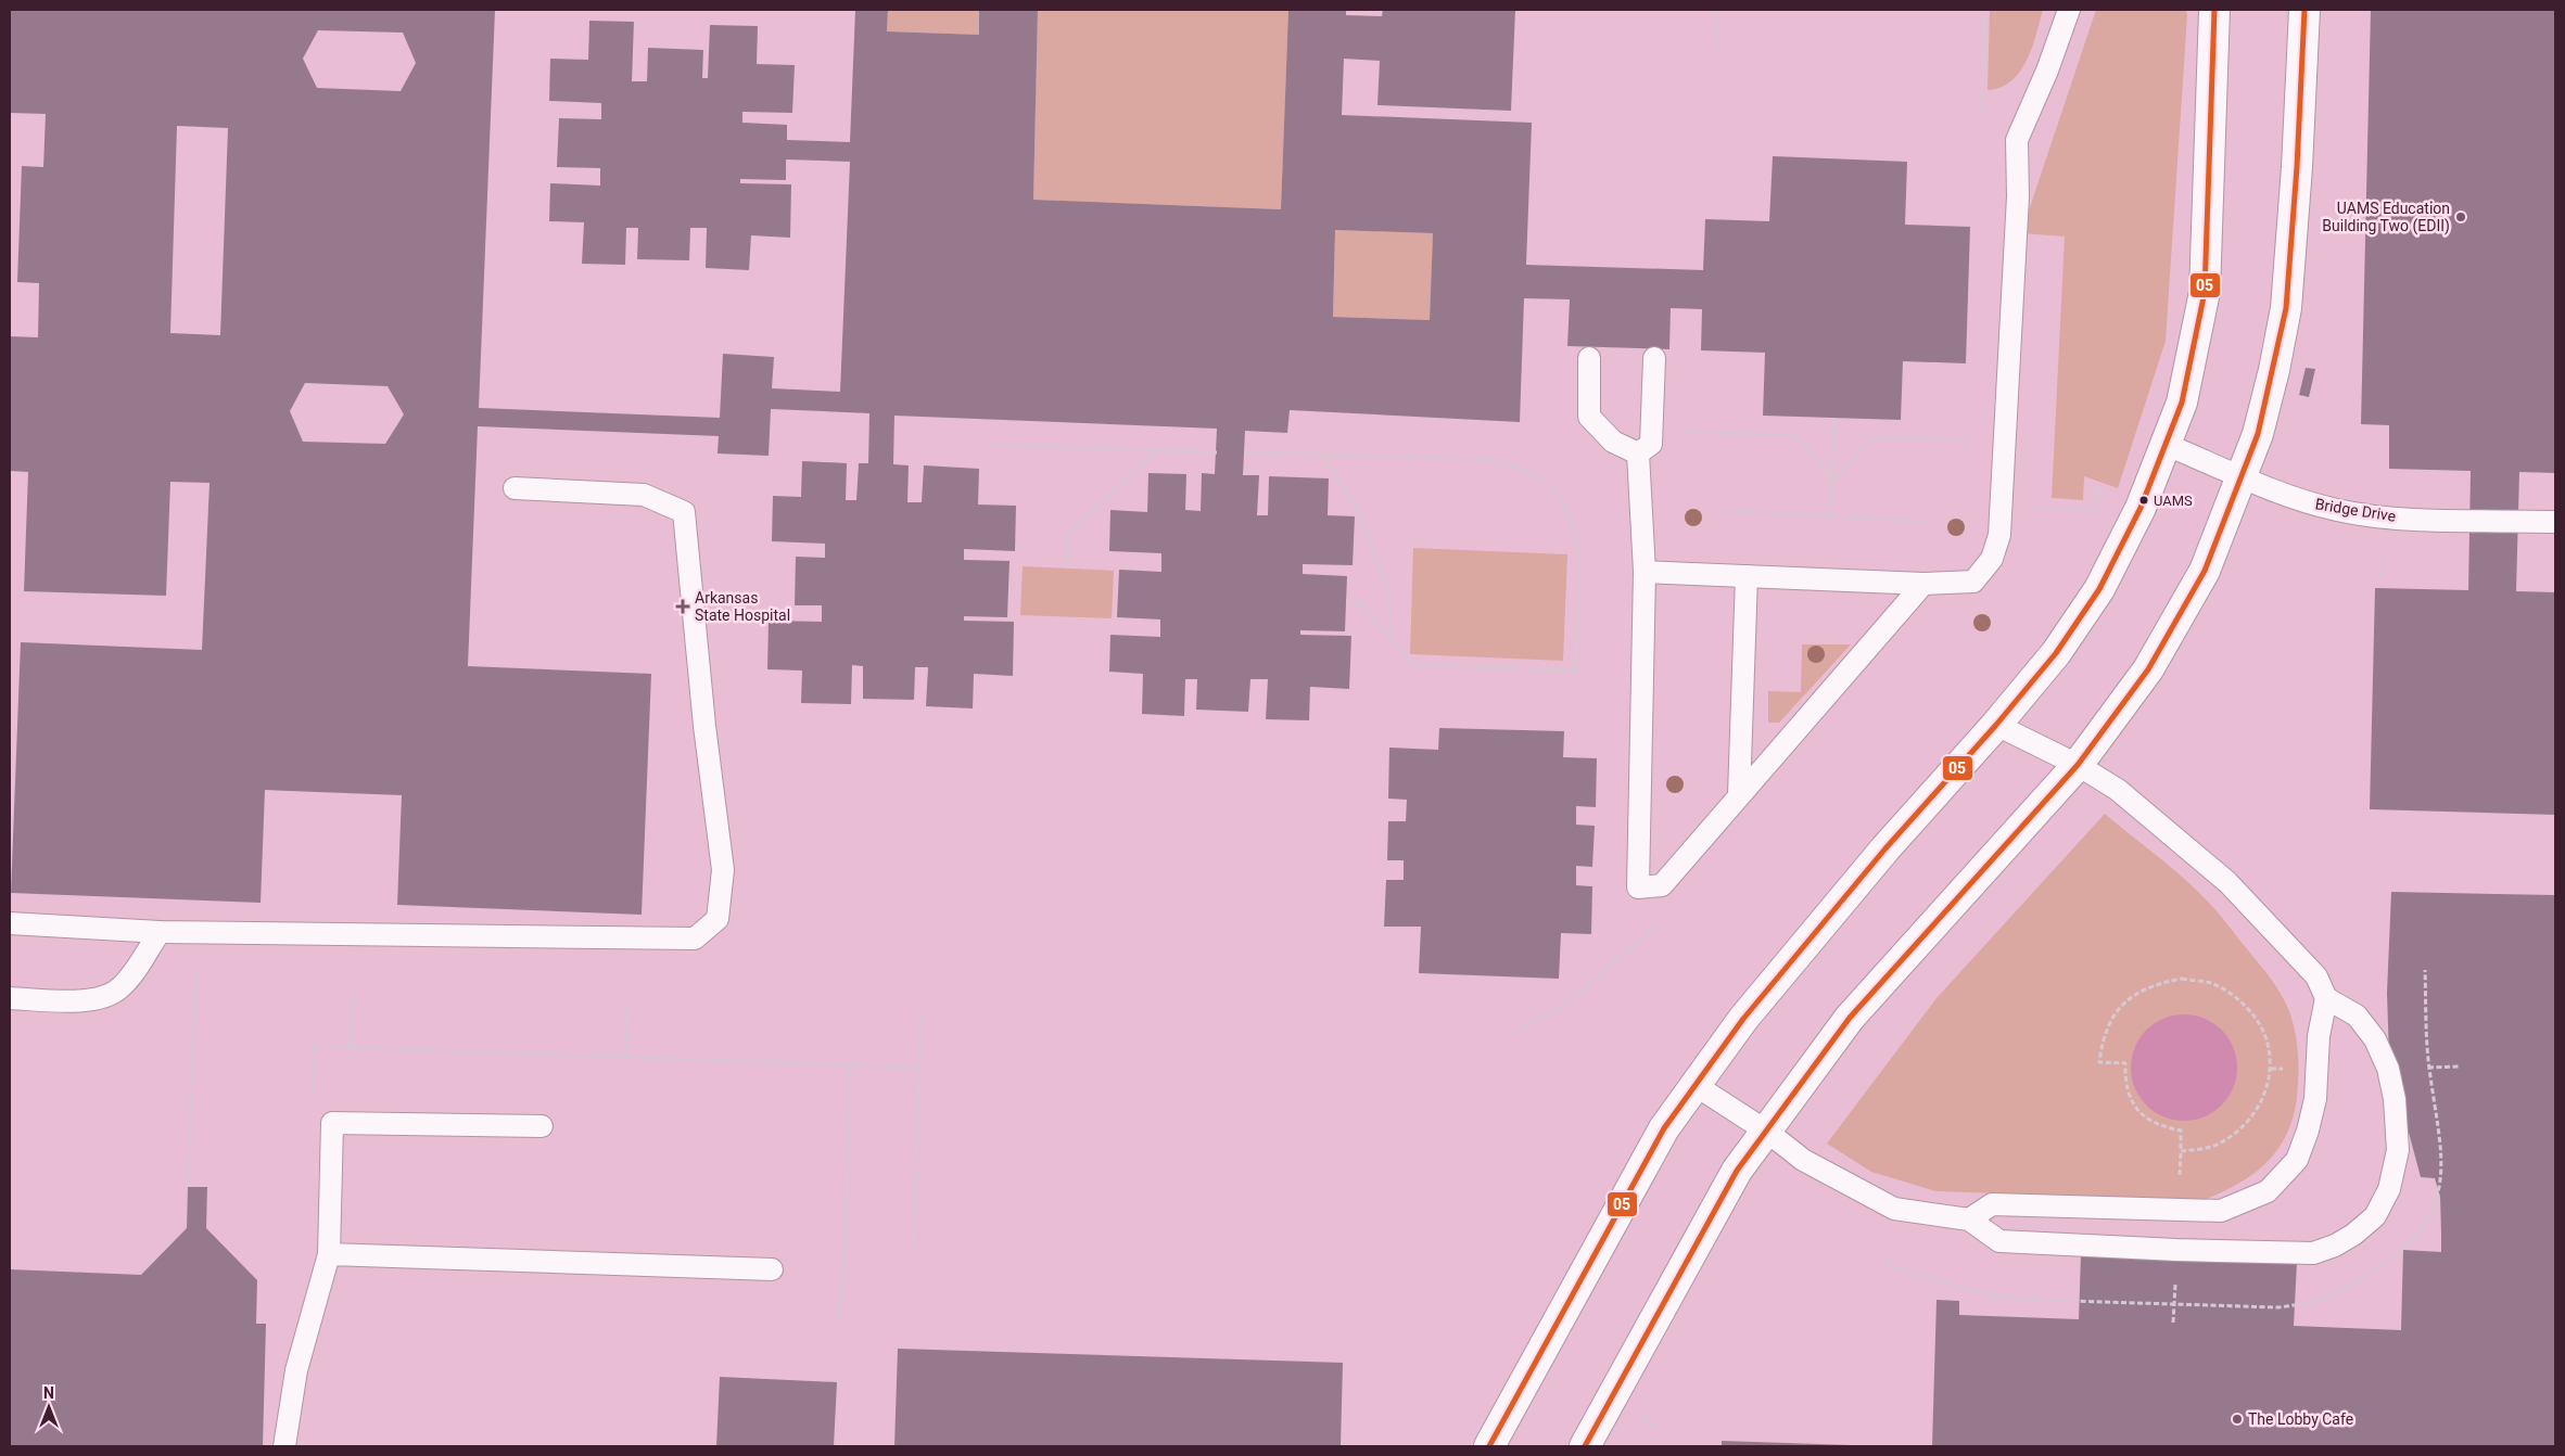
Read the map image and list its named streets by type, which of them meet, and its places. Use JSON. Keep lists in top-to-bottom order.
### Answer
{
  "streets": {
    "lane": ["Bridge Drive"]
  },
  "places": {
    "other": ["UAMS Education Building Two (EDII)", "UAMS", "The Lobby Cafe"],
    "health": ["Arkansas State Hospital"]
  },
  "lines": ["transit line 05"],
  "north": "top"
}
